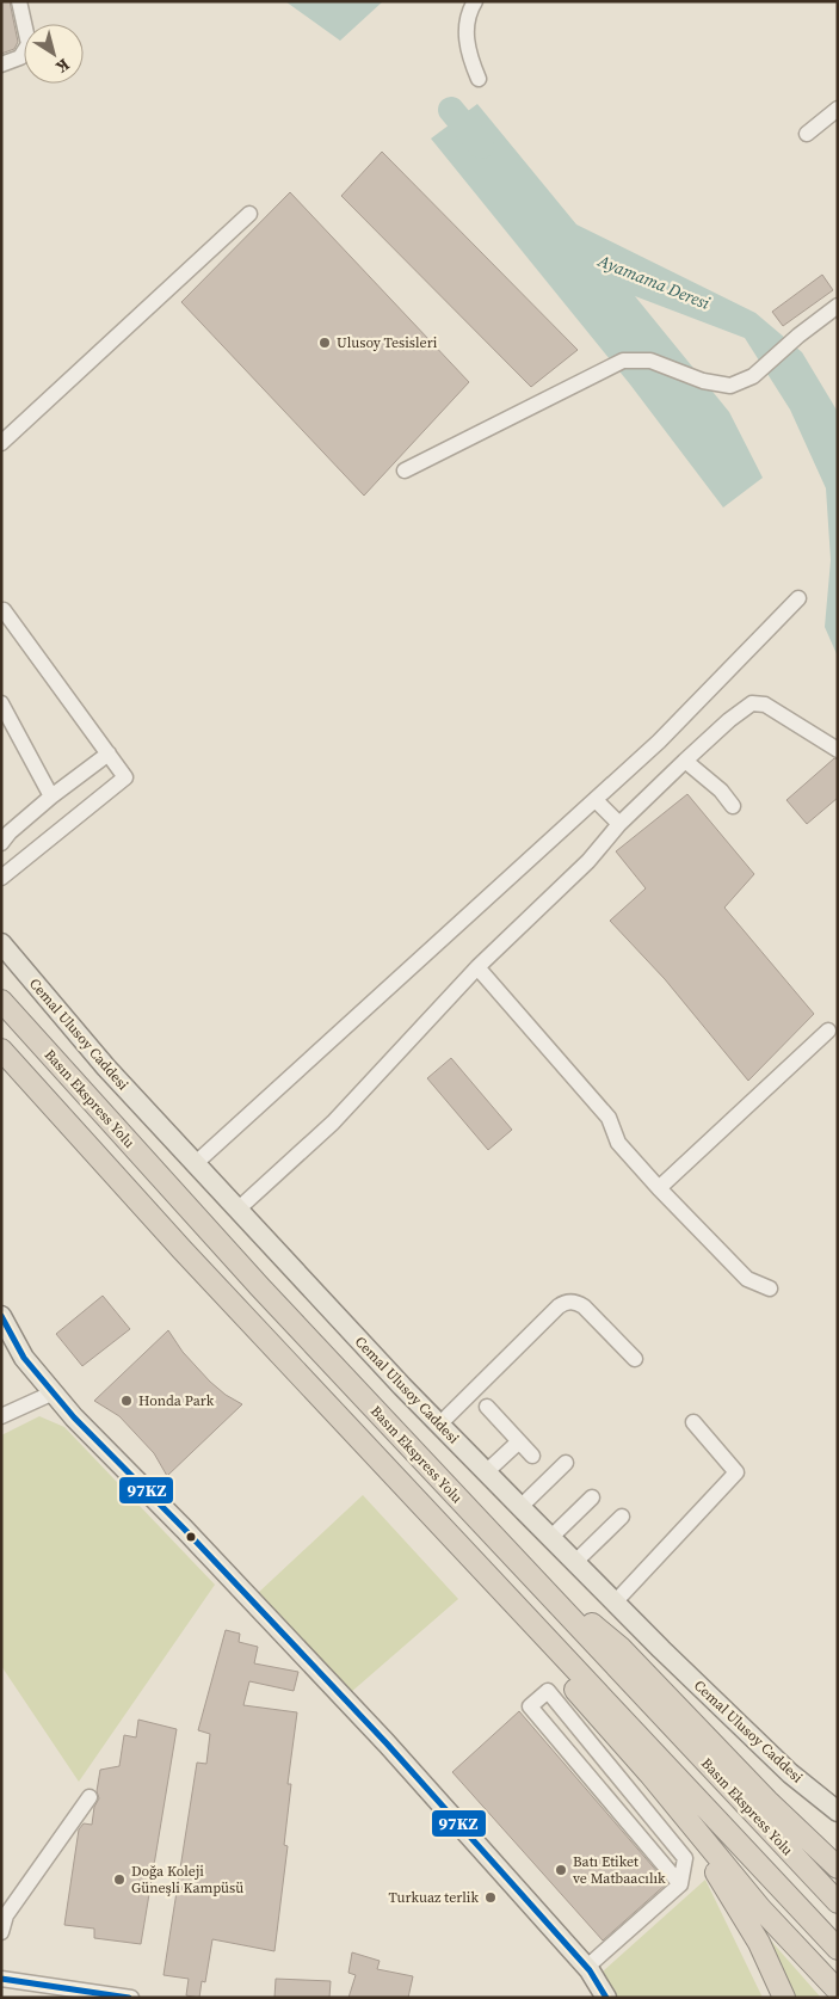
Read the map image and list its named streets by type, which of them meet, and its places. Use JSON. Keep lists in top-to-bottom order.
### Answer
{
  "streets": {
    "highway": ["Basın Ekspress Yolu"],
    "main road": ["Cemal Ulusoy Caddesi"]
  },
  "water": ["Ayamama Deresi"],
  "places": [
    "Ulusoy Tesisleri",
    "Honda Park",
    "Batı Etiket ve Matbaacılık",
    "Doğa Koleji Güneşli Kampüsü",
    "Turkuaz terlik"
  ],
  "lines": ["transit line 97KZ"],
  "north": "bottom right"
}
